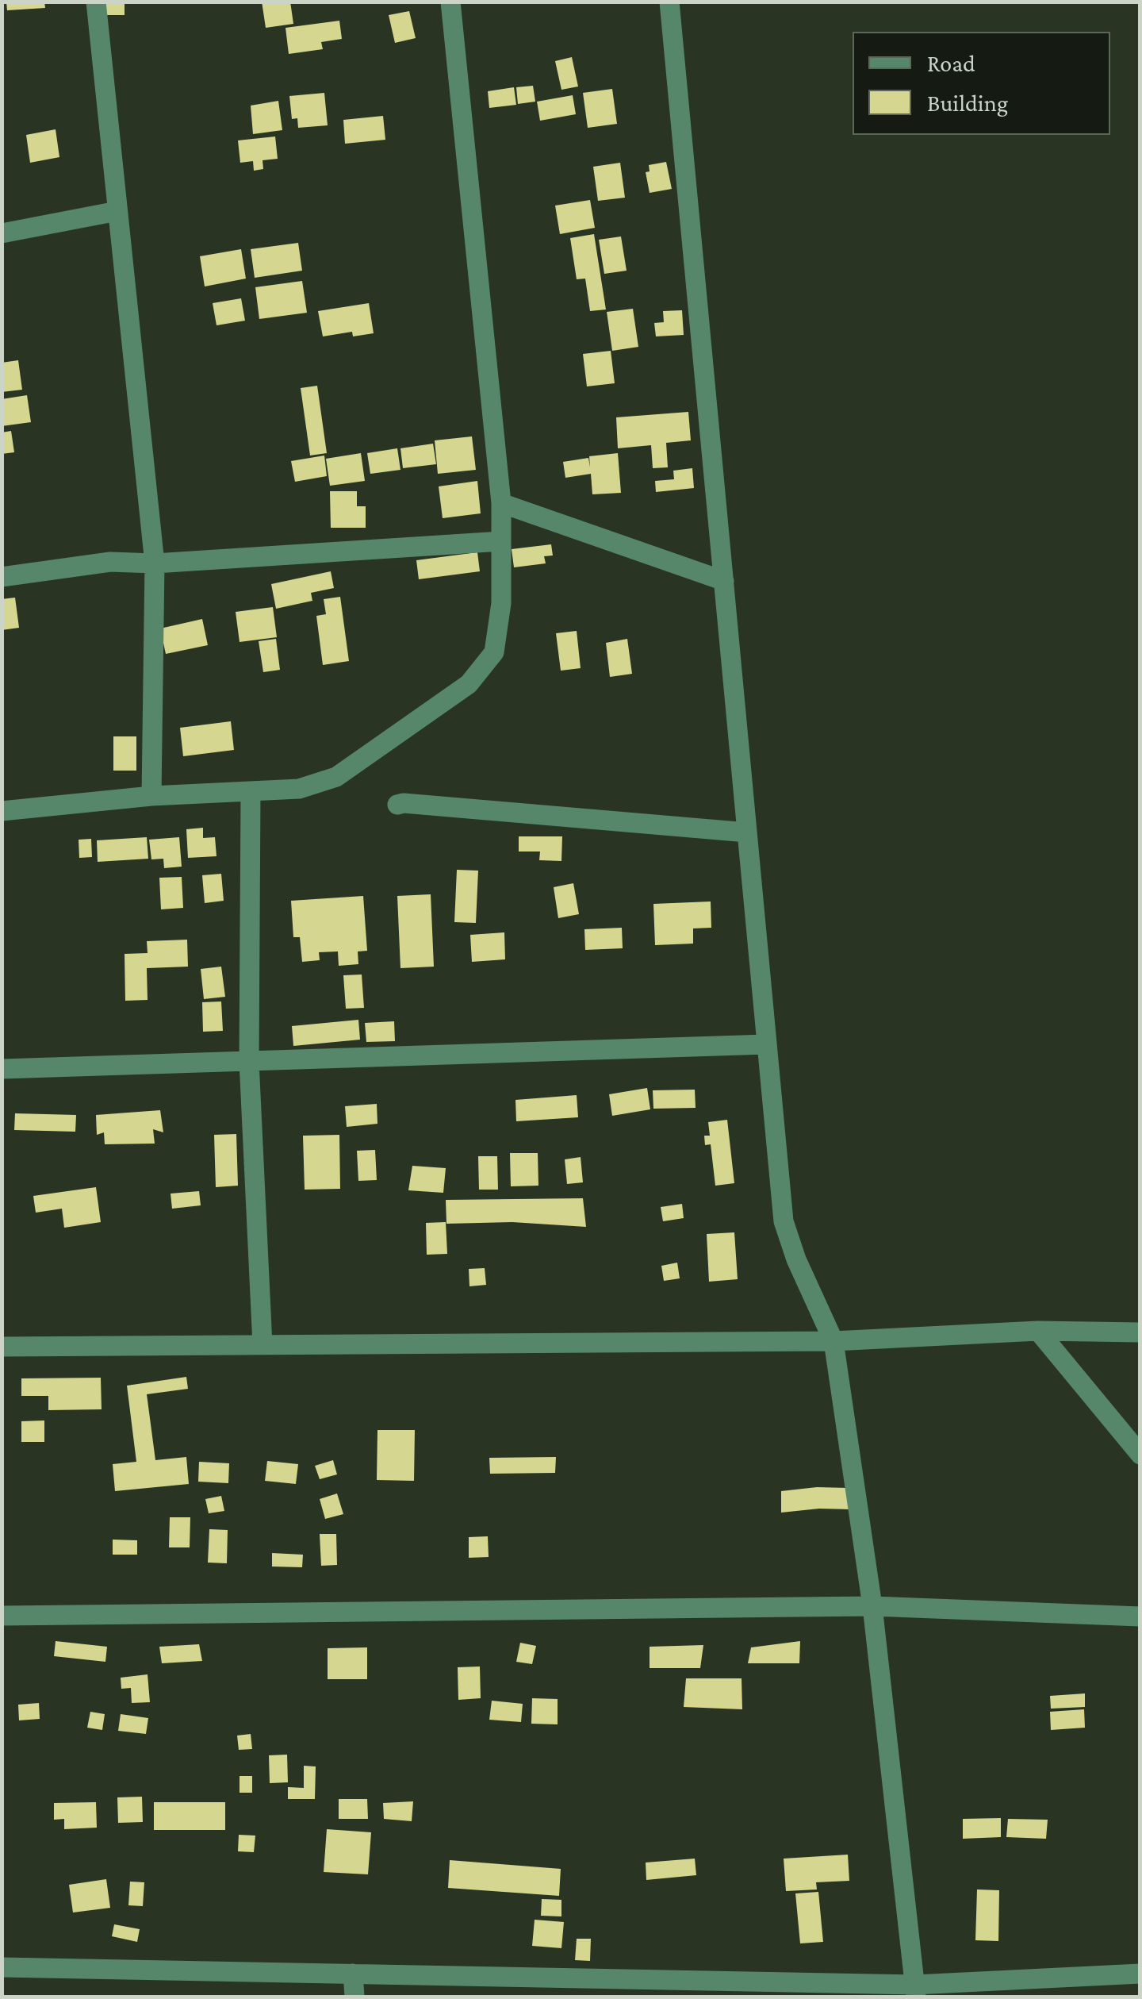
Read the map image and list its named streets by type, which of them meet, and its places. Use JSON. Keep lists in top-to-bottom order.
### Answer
{
  "legend": ["Road", "Building"]
}
